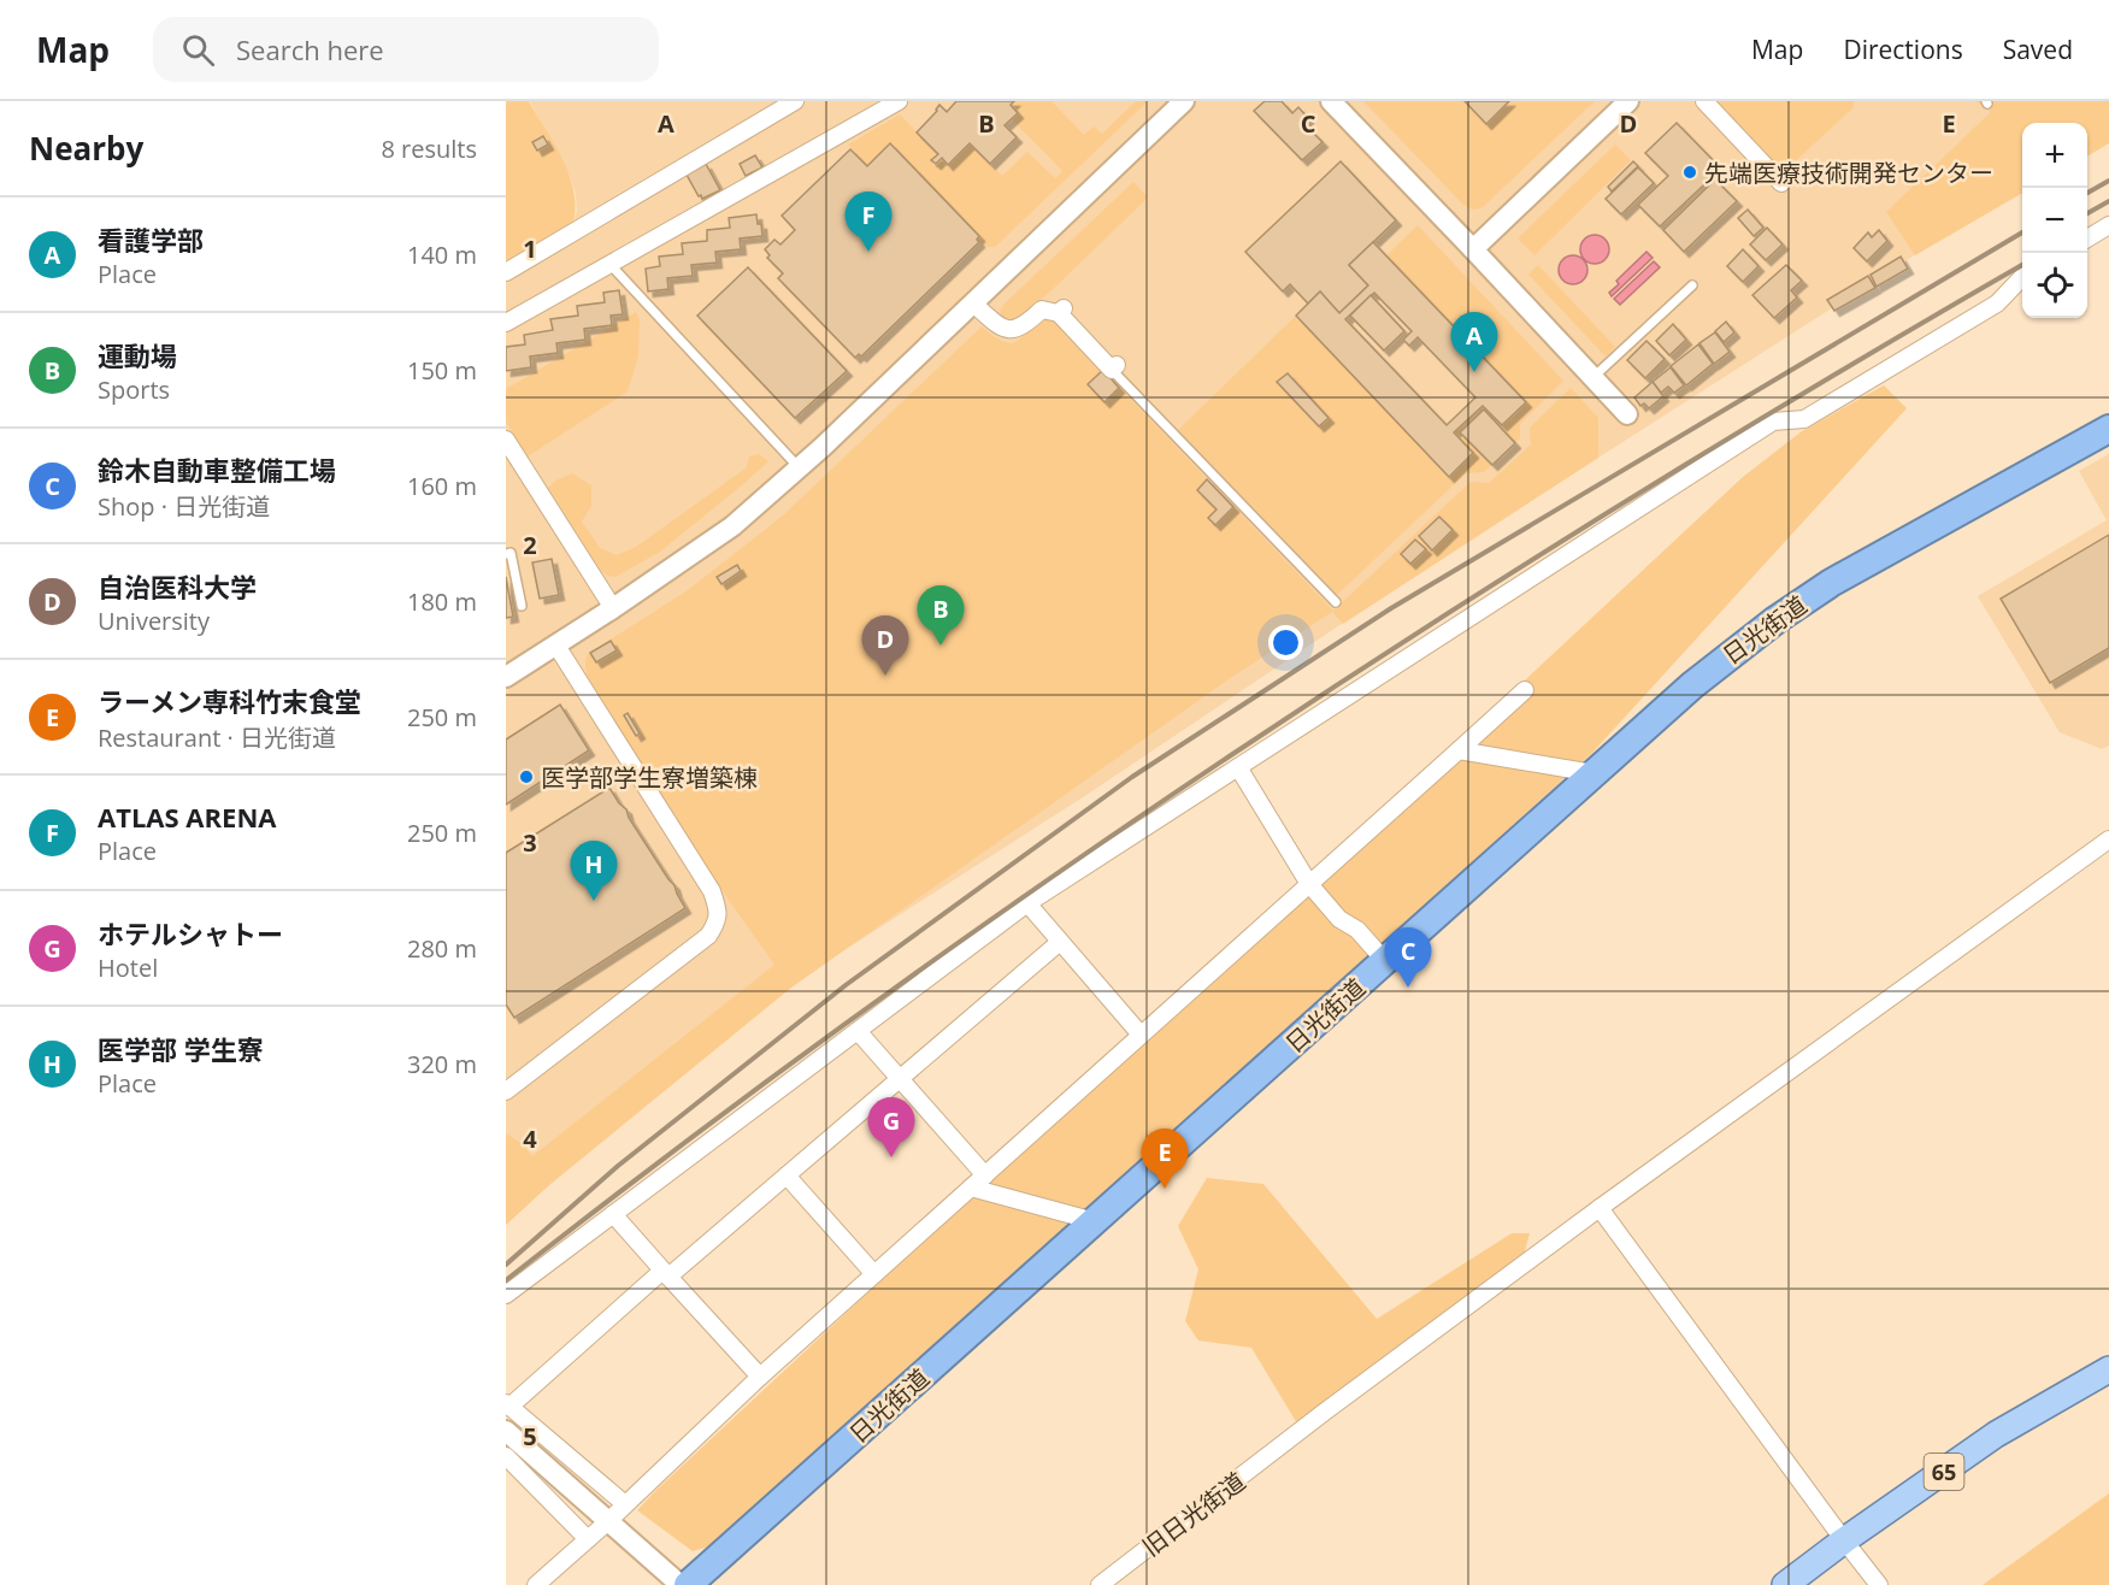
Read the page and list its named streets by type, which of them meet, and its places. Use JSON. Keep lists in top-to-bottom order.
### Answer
{
  "streets": {
    "highway": ["日光街道"],
    "main road": ["65"],
    "street": ["旧日光街道"]
  },
  "places": ["先端医療技術開発センター", "医学部学生寮増築棟"],
  "page": {
    "header": "Map",
    "search": "Search here",
    "nav": ["Map", "Directions", "Saved"],
    "heading": ["Nearby", "8 results"],
    "map_buttons": ["+", "−"],
    "pins": [
      "F",
      "A",
      "B",
      "D",
      "H",
      "C",
      "G",
      "E"
    ],
    "list": [
      {
        "mark": "A",
        "name": "看護学部",
        "note": "Place",
        "value": "140 m"
      },
      {
        "mark": "B",
        "name": "運動場",
        "note": "Sports",
        "value": "150 m"
      },
      {
        "mark": "C",
        "name": "鈴木自動車整備工場",
        "note": "Shop · 日光街道",
        "value": "160 m"
      },
      {
        "mark": "D",
        "name": "自治医科大学",
        "note": "University",
        "value": "180 m"
      },
      {
        "mark": "E",
        "name": "ラーメン専科竹末食堂",
        "note": "Restaurant · 日光街道",
        "value": "250 m"
      },
      {
        "mark": "F",
        "name": "ATLAS ARENA",
        "note": "Place",
        "value": "250 m"
      },
      {
        "mark": "G",
        "name": "ホテルシャトー",
        "note": "Hotel",
        "value": "280 m"
      },
      {
        "mark": "H",
        "name": "医学部 学生寮",
        "note": "Place",
        "value": "320 m"
      }
    ]
  },
  "grid": {
    "columns": [
      "A",
      "B",
      "C",
      "D",
      "E"
    ],
    "rows": [
      "1",
      "2",
      "3",
      "4",
      "5"
    ]
  }
}
